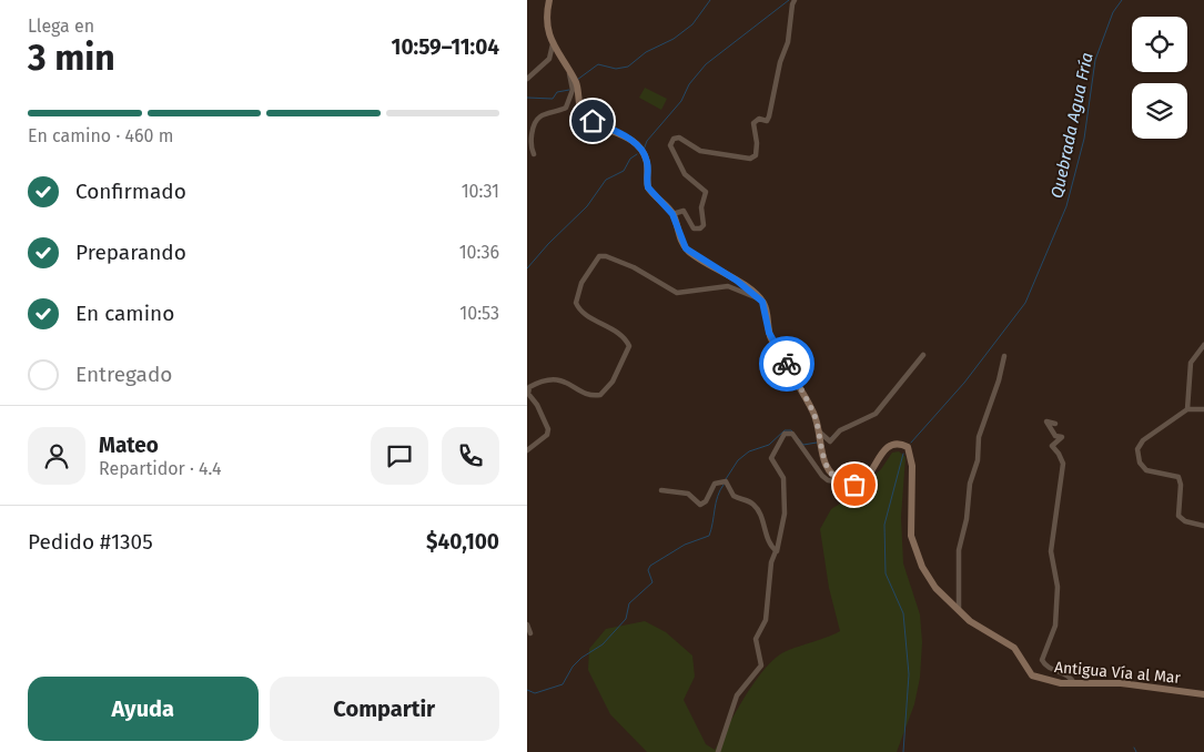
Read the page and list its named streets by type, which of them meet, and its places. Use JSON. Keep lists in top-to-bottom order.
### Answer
{
  "streets": {
    "main road": ["Antigua Vía al Mar"]
  },
  "water": ["Quebrada Agua Fría"],
  "page": {
    "heading": ["3 min", "Llega en", "10:59–11:04"],
    "panel": [
      "Mateo",
      "Repartidor · 4.4",
      "Pedido #1305",
      "$40,100"
    ],
    "bar": "En camino · 460 m",
    "list": [
      ["Confirmado", "10:31"],
      ["Preparando", "10:36"],
      ["En camino", "10:53"],
      "Entregado"
    ],
    "buttons": ["Ayuda", "Compartir"]
  }
}
